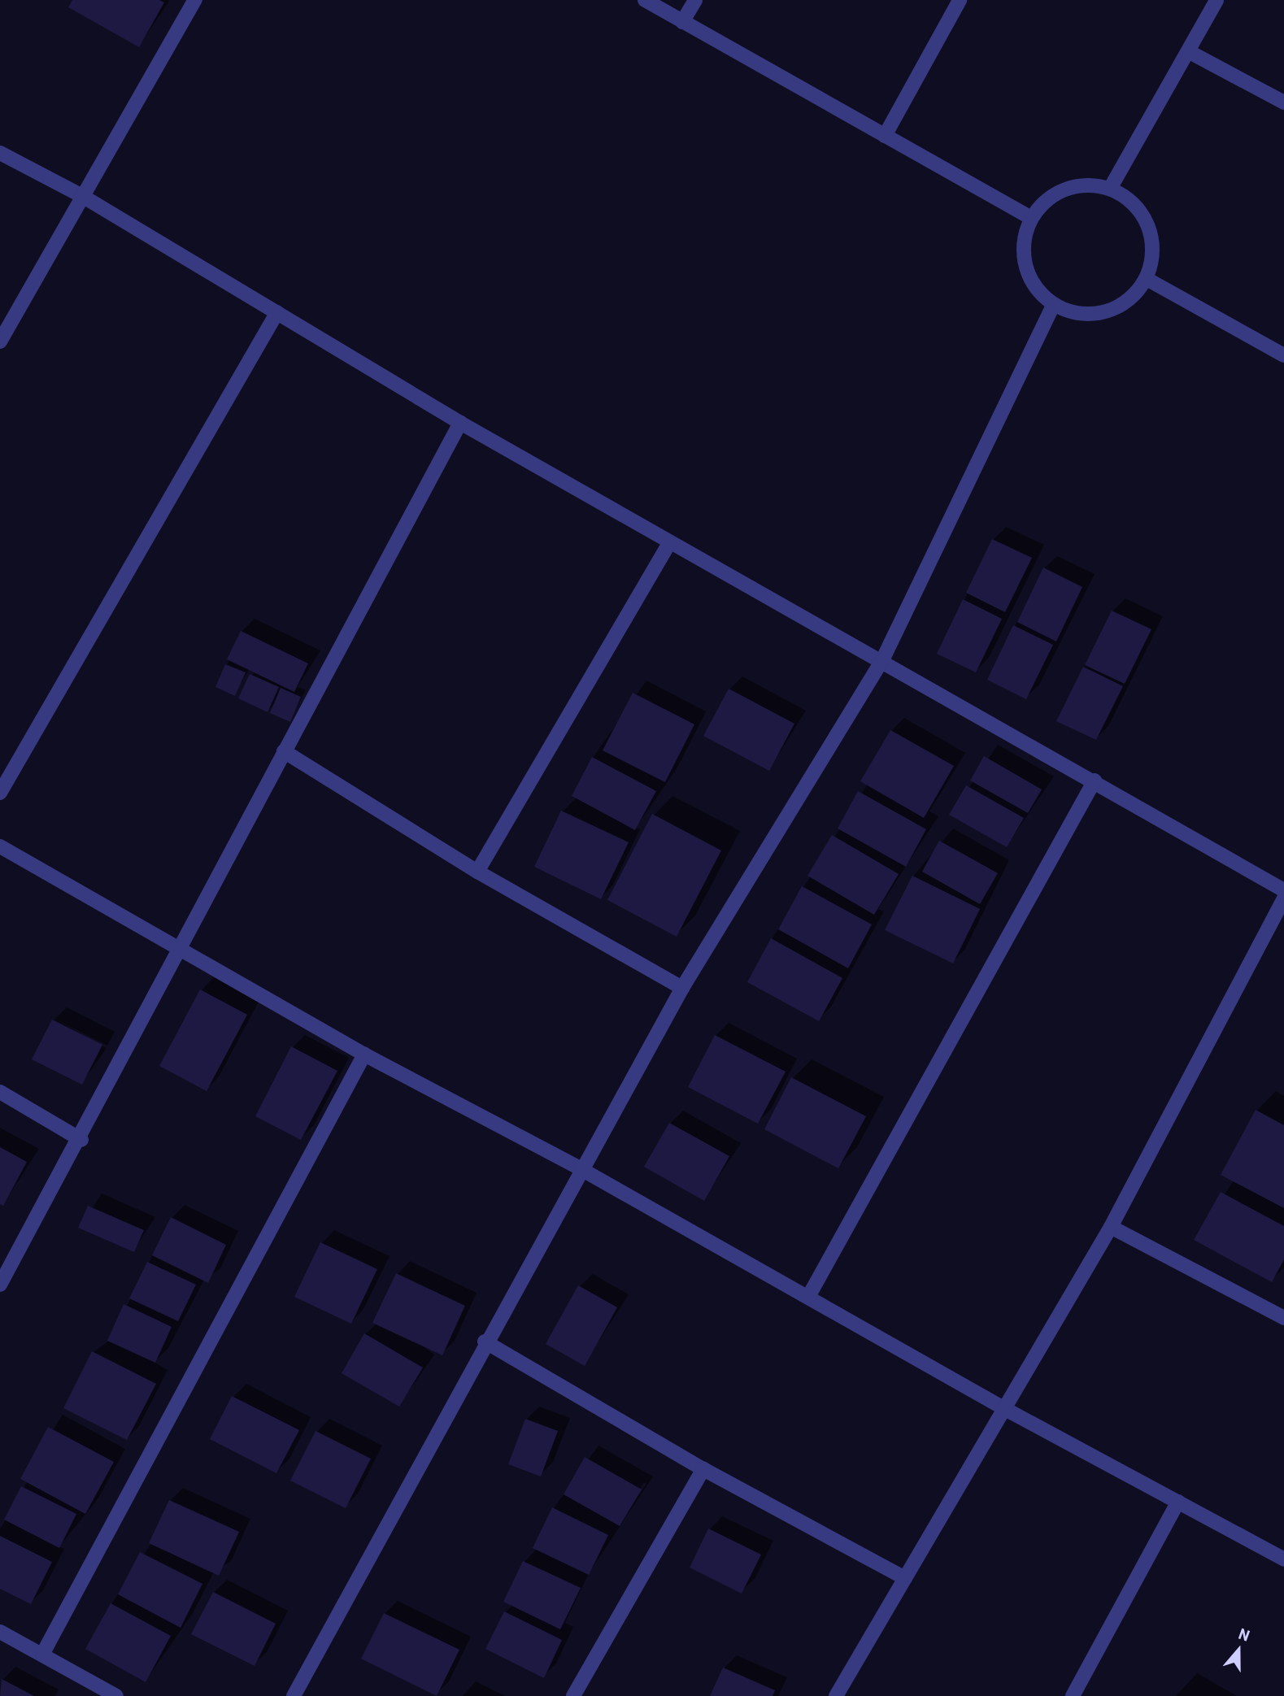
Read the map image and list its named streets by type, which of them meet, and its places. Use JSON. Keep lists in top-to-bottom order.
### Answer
{
  "north": "top"
}
